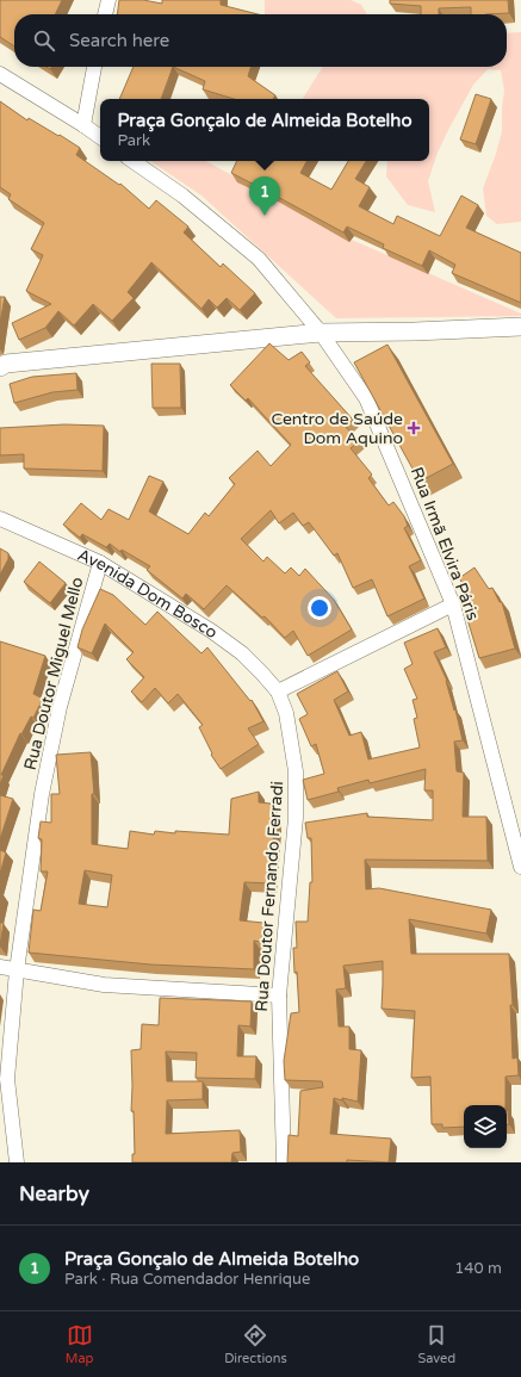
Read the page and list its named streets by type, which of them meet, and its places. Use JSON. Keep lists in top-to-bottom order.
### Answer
{
  "streets": {
    "street": [
      "Rua Irmã Elvira Páris",
      "Avenida Dom Bosco",
      "Rua Doutor Miguel Mello",
      "Rua Doutor Fernando Ferradi"
    ]
  },
  "crossings": [
    ["Avenida Dom Bosco", "Rua Doutor Miguel Mello"],
    ["Avenida Dom Bosco", "Rua Doutor Fernando Ferradi"]
  ],
  "places": {
    "health": ["Centro de Saúde Dom Aquino"]
  },
  "page": {
    "search": "Search here",
    "popup": ["Praça Gonçalo de Almeida Botelho", "Park"],
    "pins": "1",
    "heading": "Nearby",
    "list": [
      {
        "mark": "1",
        "name": "Praça Gonçalo de Almeida Botelho",
        "note": "Park · Rua Comendador Henrique",
        "value": "140 m"
      }
    ],
    "nav": ["Map", "Directions", "Saved"]
  }
}
